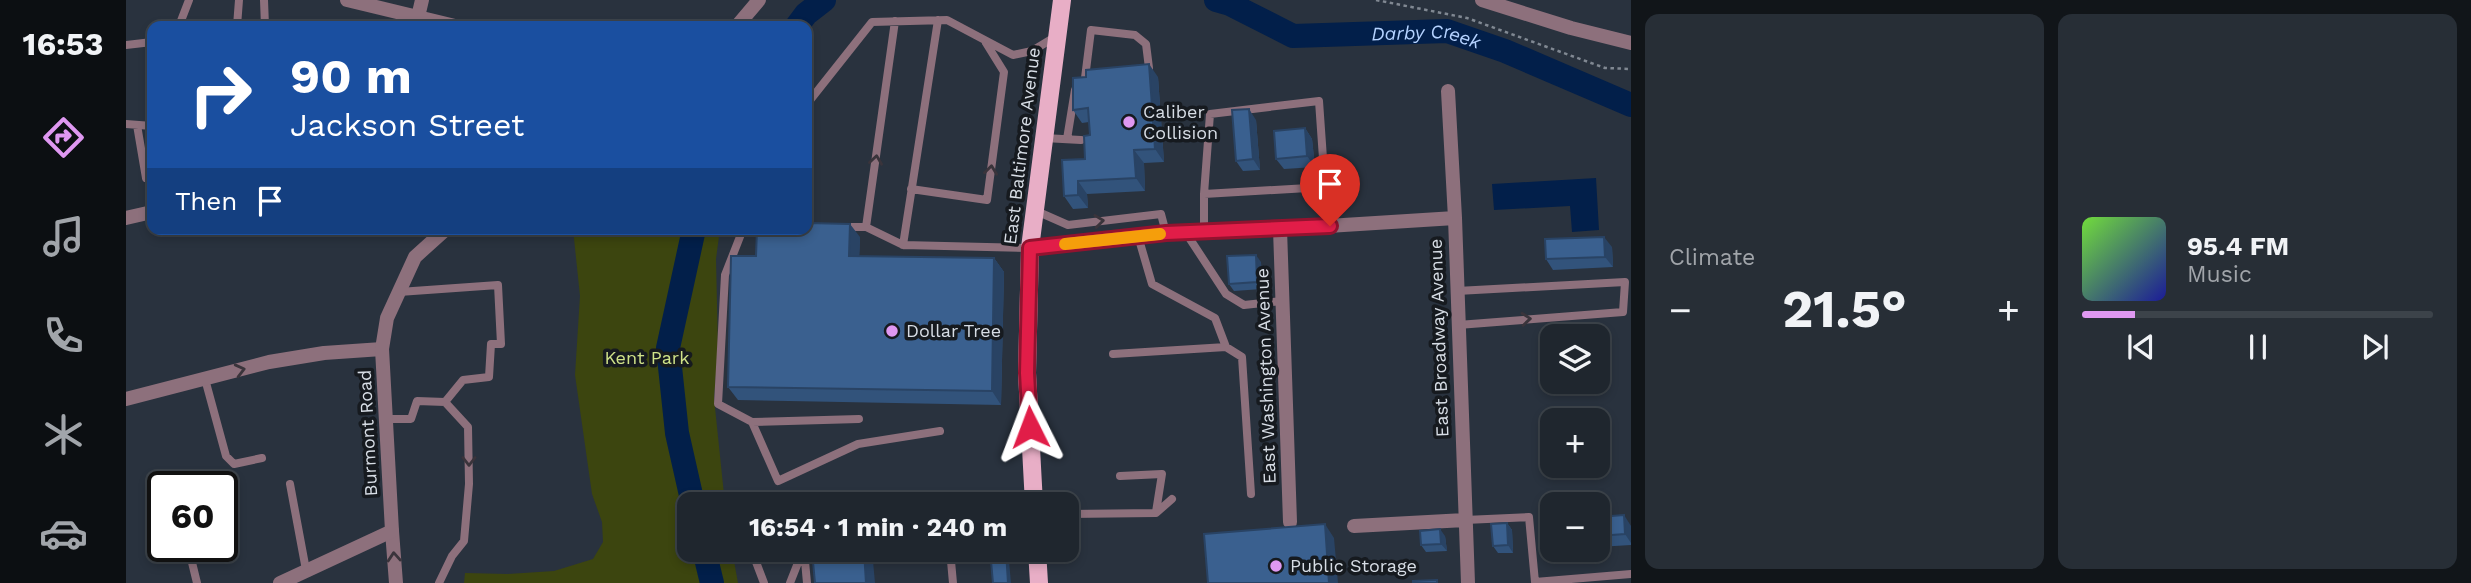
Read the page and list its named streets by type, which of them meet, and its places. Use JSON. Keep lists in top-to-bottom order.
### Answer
{
  "streets": {
    "main road": ["East Baltimore Avenue"],
    "street": ["East Broadway Avenue", "East Washington Avenue", "Burmont Road"]
  },
  "water": ["Darby Creek"],
  "parks": ["Kent Park"],
  "places": ["Caliber Collision", "Dollar Tree", "Public Storage"],
  "page": {
    "tabs": "16:53",
    "tile": "Climate",
    "turn": ["90 m", "Jackson Street"],
    "then": "Then",
    "song": ["95.4 FM", "Music"],
    "heat": ["−", "21.5°", "+"],
    "map_buttons": ["+", "−"],
    "limit": "60",
    "trip": "16:54 · 1 min · 240 m"
  }
}
